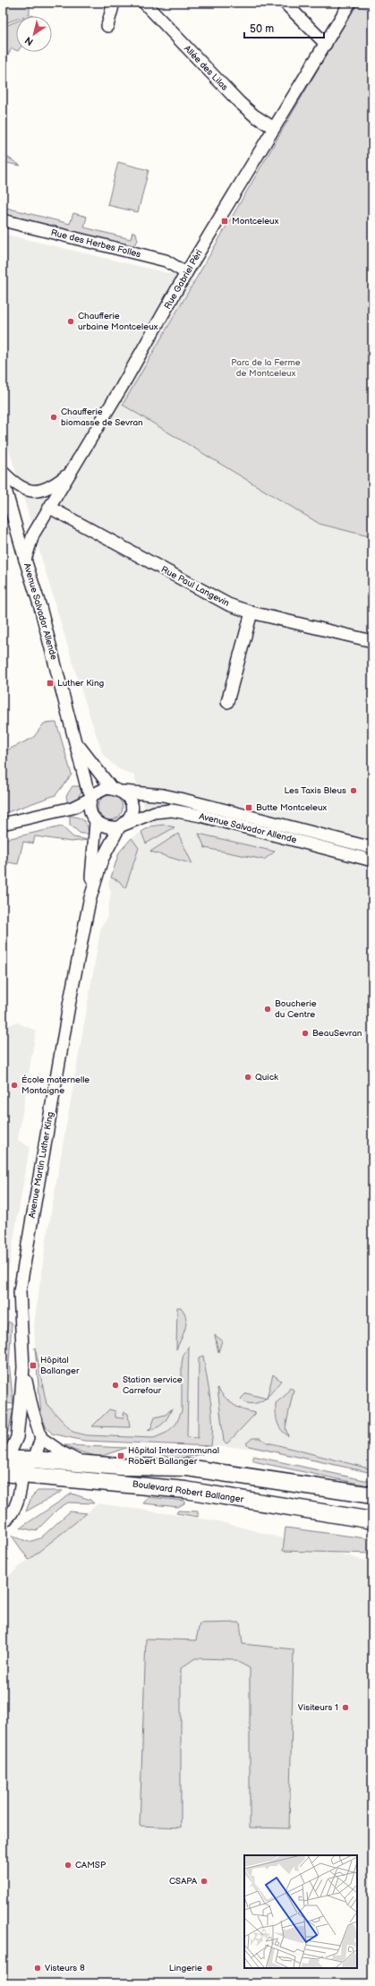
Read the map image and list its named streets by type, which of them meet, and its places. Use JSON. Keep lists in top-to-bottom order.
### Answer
{
  "streets": {
    "main road": ["Boulevard Robert Ballanger"],
    "street": [
      "Allée des Lilas",
      "Rue des Herbes Folles",
      "Rue Gabriel Péri",
      "Rue Paul Langevin",
      "Avenue Salvador Allende",
      "Avenue Martin Luther King"
    ]
  },
  "crossings": [
    ["Allée des Lilas", "Rue Gabriel Péri"],
    ["Rue des Herbes Folles", "Rue Gabriel Péri"],
    ["Rue Gabriel Péri", "Rue Paul Langevin"],
    ["Rue Gabriel Péri", "Avenue Salvador Allende"],
    ["Avenue Salvador Allende", "Avenue Martin Luther King"],
    ["Avenue Martin Luther King", "Boulevard Robert Ballanger"]
  ],
  "parks": ["Parc de la Ferme de Montceleux"],
  "places": {
    "transit": [
      "Montceleux",
      "Luther King",
      "Butte Montceleux",
      "Hôpital Ballanger",
      "Hôpital Intercommunal Robert Ballanger"
    ],
    "other": [
      "Chaufferie urbaine Montceleux",
      "Chaufferie biomasse de Sevran",
      "Les Taxis Bleus",
      "Boucherie du Centre",
      "BeauSevran",
      "Quick",
      "École maternelle Montaigne",
      "Station service Carrefour",
      "Visiteurs 1",
      "CAMSP",
      "CSAPA",
      "Visteurs 8",
      "Lingerie"
    ]
  },
  "scale_bar": "50 m",
  "north": "bottom left"
}
